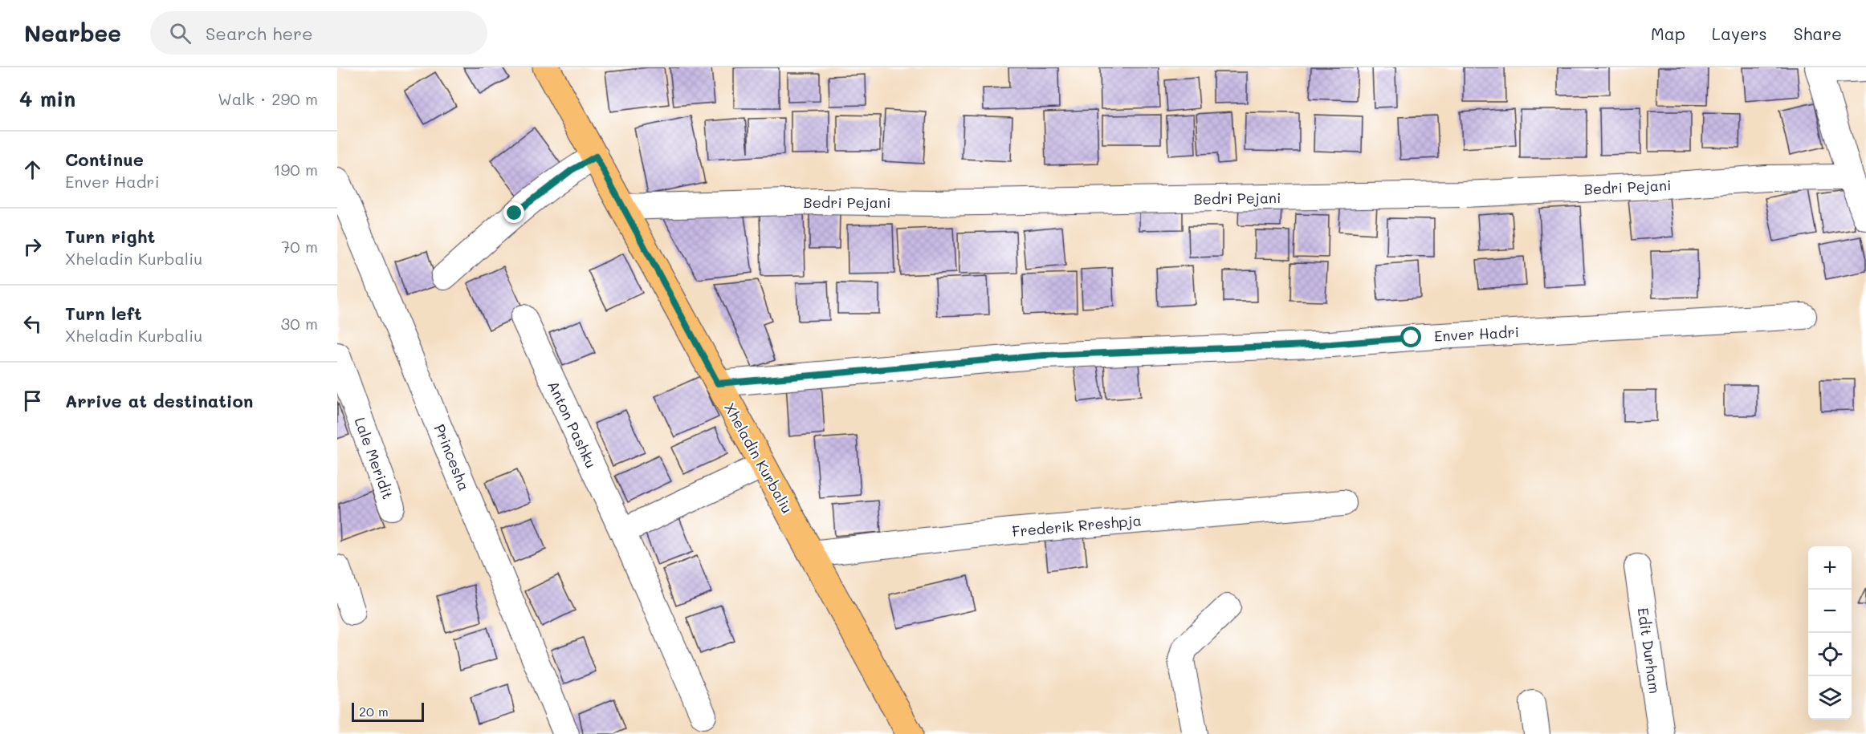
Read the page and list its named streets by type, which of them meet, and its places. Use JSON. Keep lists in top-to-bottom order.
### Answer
{
  "streets": {
    "main road": ["Xheladin Kurbaliu"],
    "street": [
      "Bedri Pejani",
      "Enver Hadri",
      "Anton Pashku",
      "Princesha",
      "Lale Meridit",
      "Frederik Rreshpja",
      "Edit Durham"
    ]
  },
  "crossings": [
    ["Bedri Pejani", "Xheladin Kurbaliu"],
    ["Enver Hadri", "Xheladin Kurbaliu"],
    ["Xheladin Kurbaliu", "Frederik Rreshpja"]
  ],
  "scale_bar": "20 m",
  "page": {
    "header": "Nearbee",
    "search": "Search here",
    "nav": ["Map", "Layers", "Share"],
    "heading": ["4 min", "Walk · 290 m"],
    "list": [
      ["Continue", "Enver Hadri", "190 m"],
      ["Turn right", "Xheladin Kurbaliu", "70 m"],
      ["Turn left", "Xheladin Kurbaliu", "30 m"],
      "Arrive at destination"
    ],
    "map_buttons": ["+", "−"],
    "scale": "20 m"
  }
}
